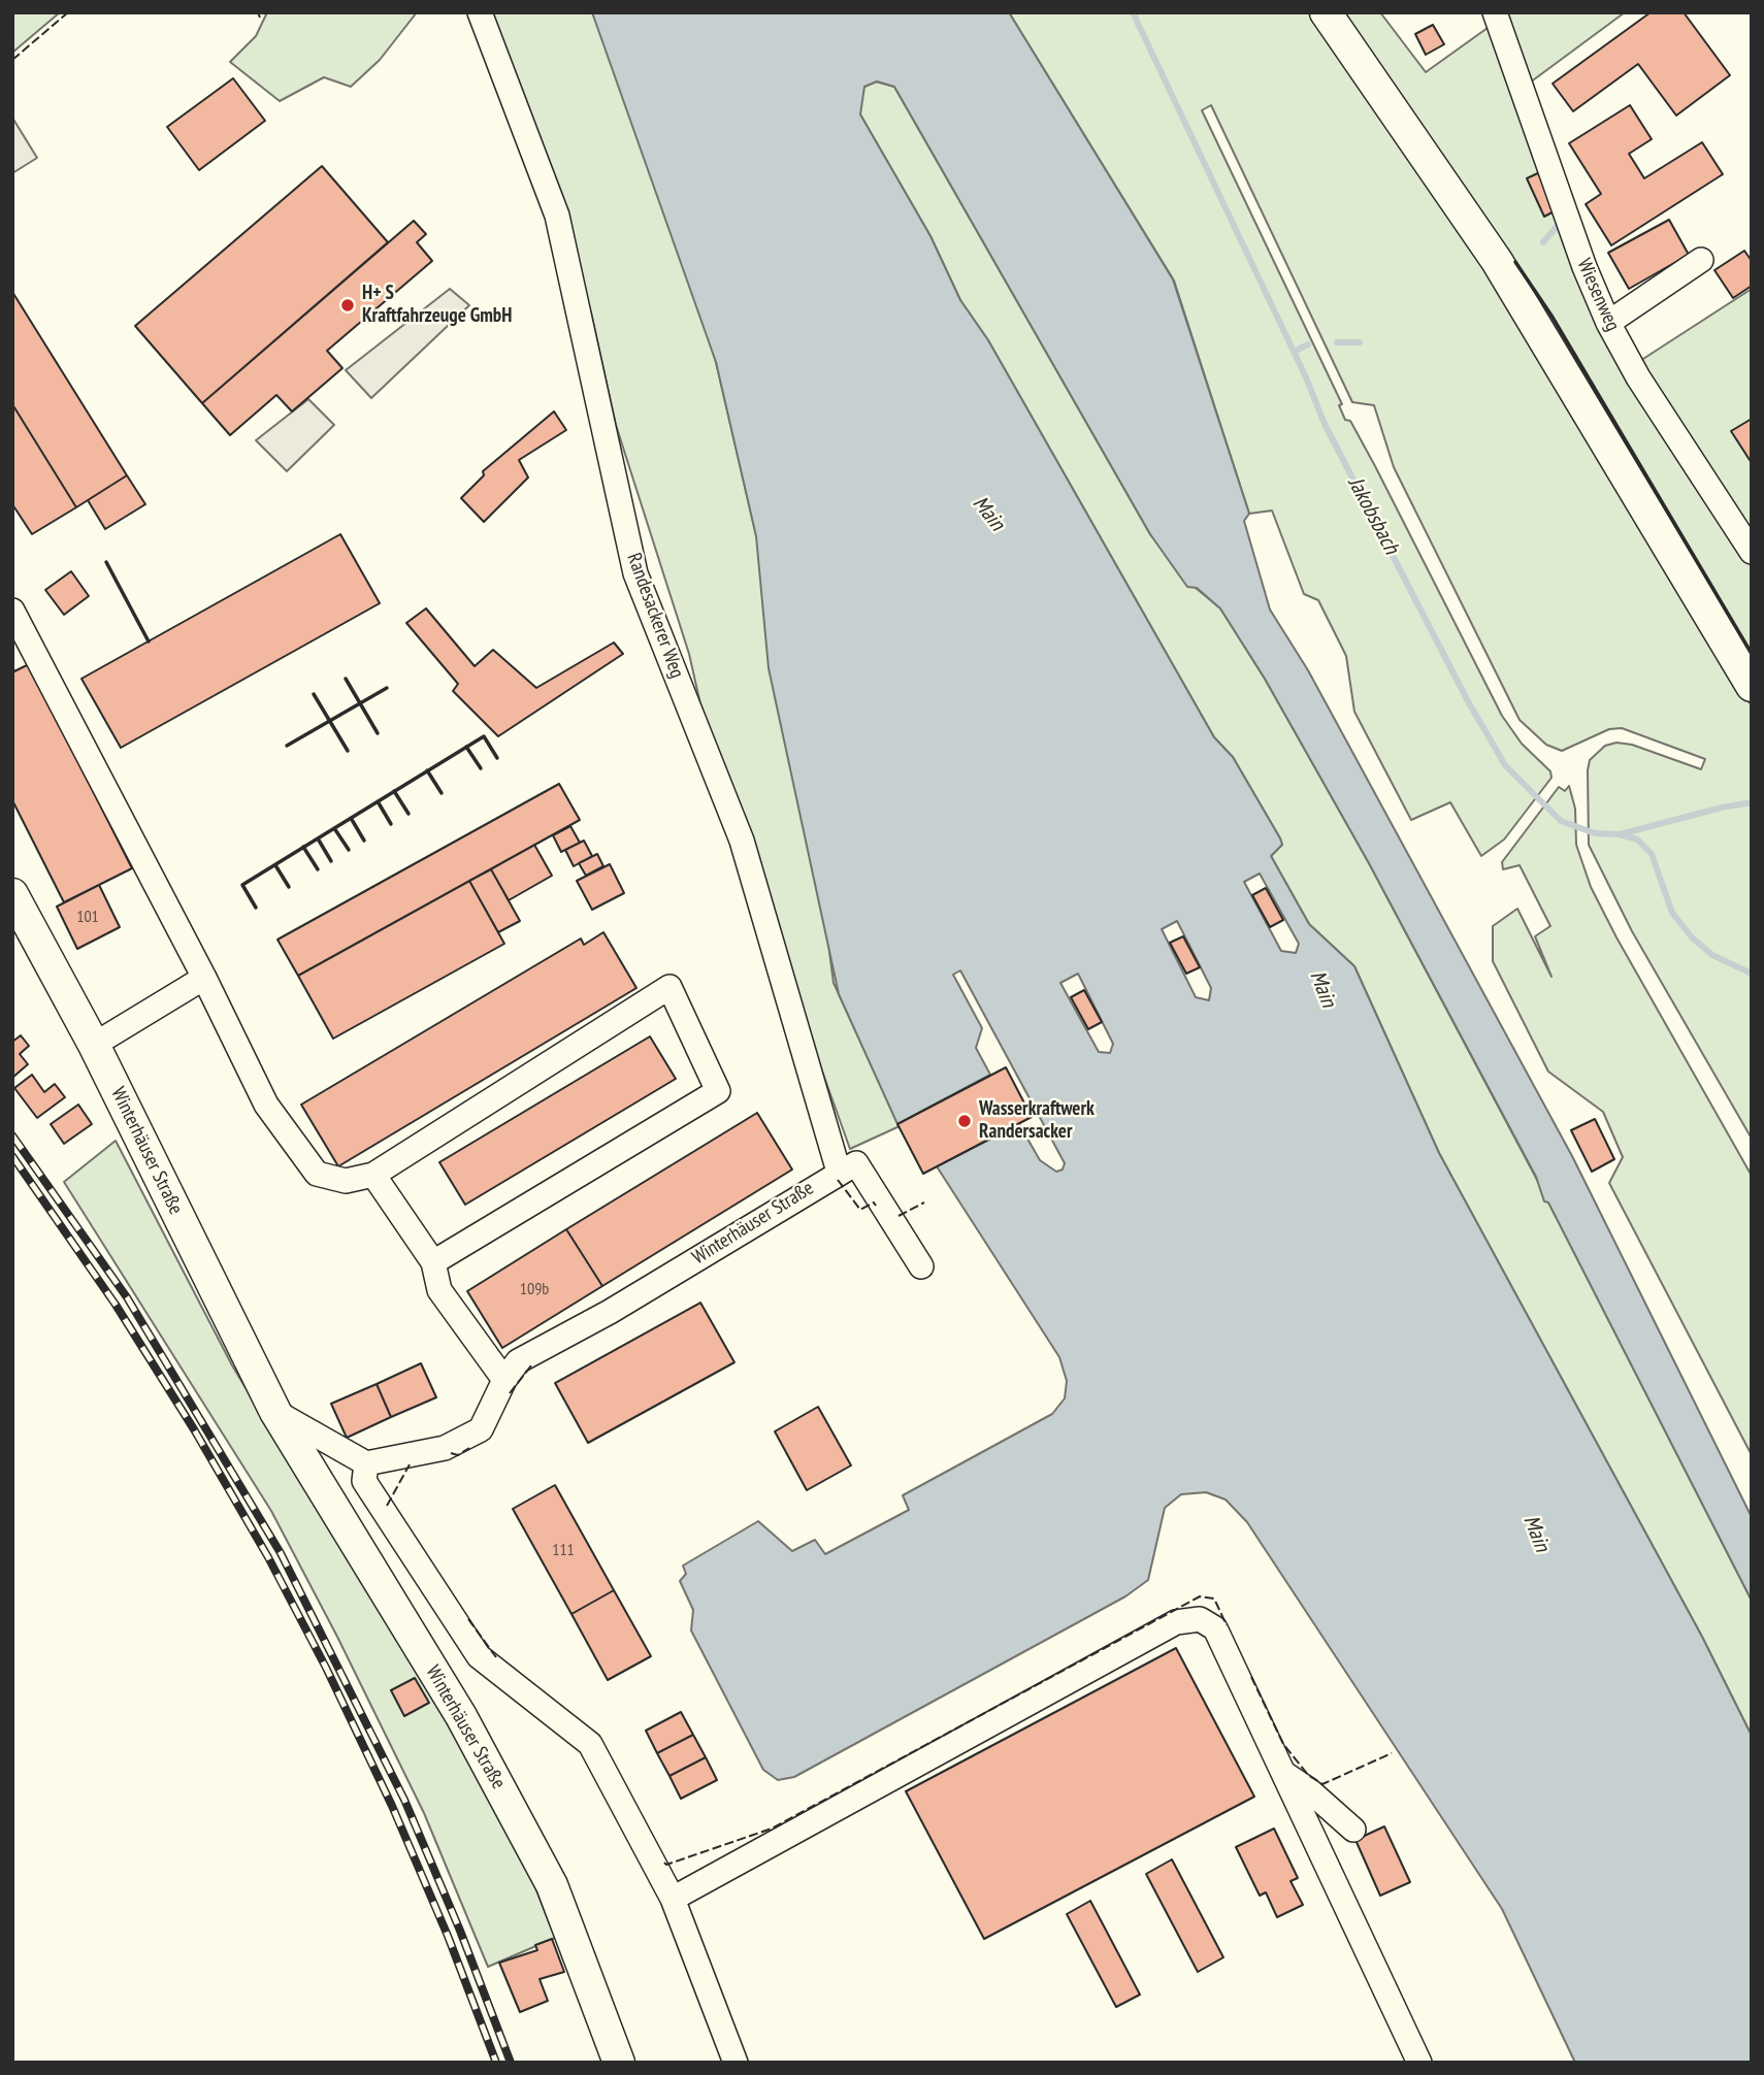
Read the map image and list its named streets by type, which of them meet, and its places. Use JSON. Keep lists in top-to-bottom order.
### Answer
{
  "streets": {
    "main road": ["Winterhäuser Straße"],
    "street": ["Wiesenweg", "Randesackerer Weg"]
  },
  "crossings": [
    ["Randesackerer Weg", "Winterhäuser Straße"]
  ],
  "water": ["Main", "Jakobsbach"],
  "places": ["H+ S Kraftfahrzeuge GmbH", "Wasserkraftwerk Randersacker"],
  "house_numbers": ["101", "109b", "111"]
}
